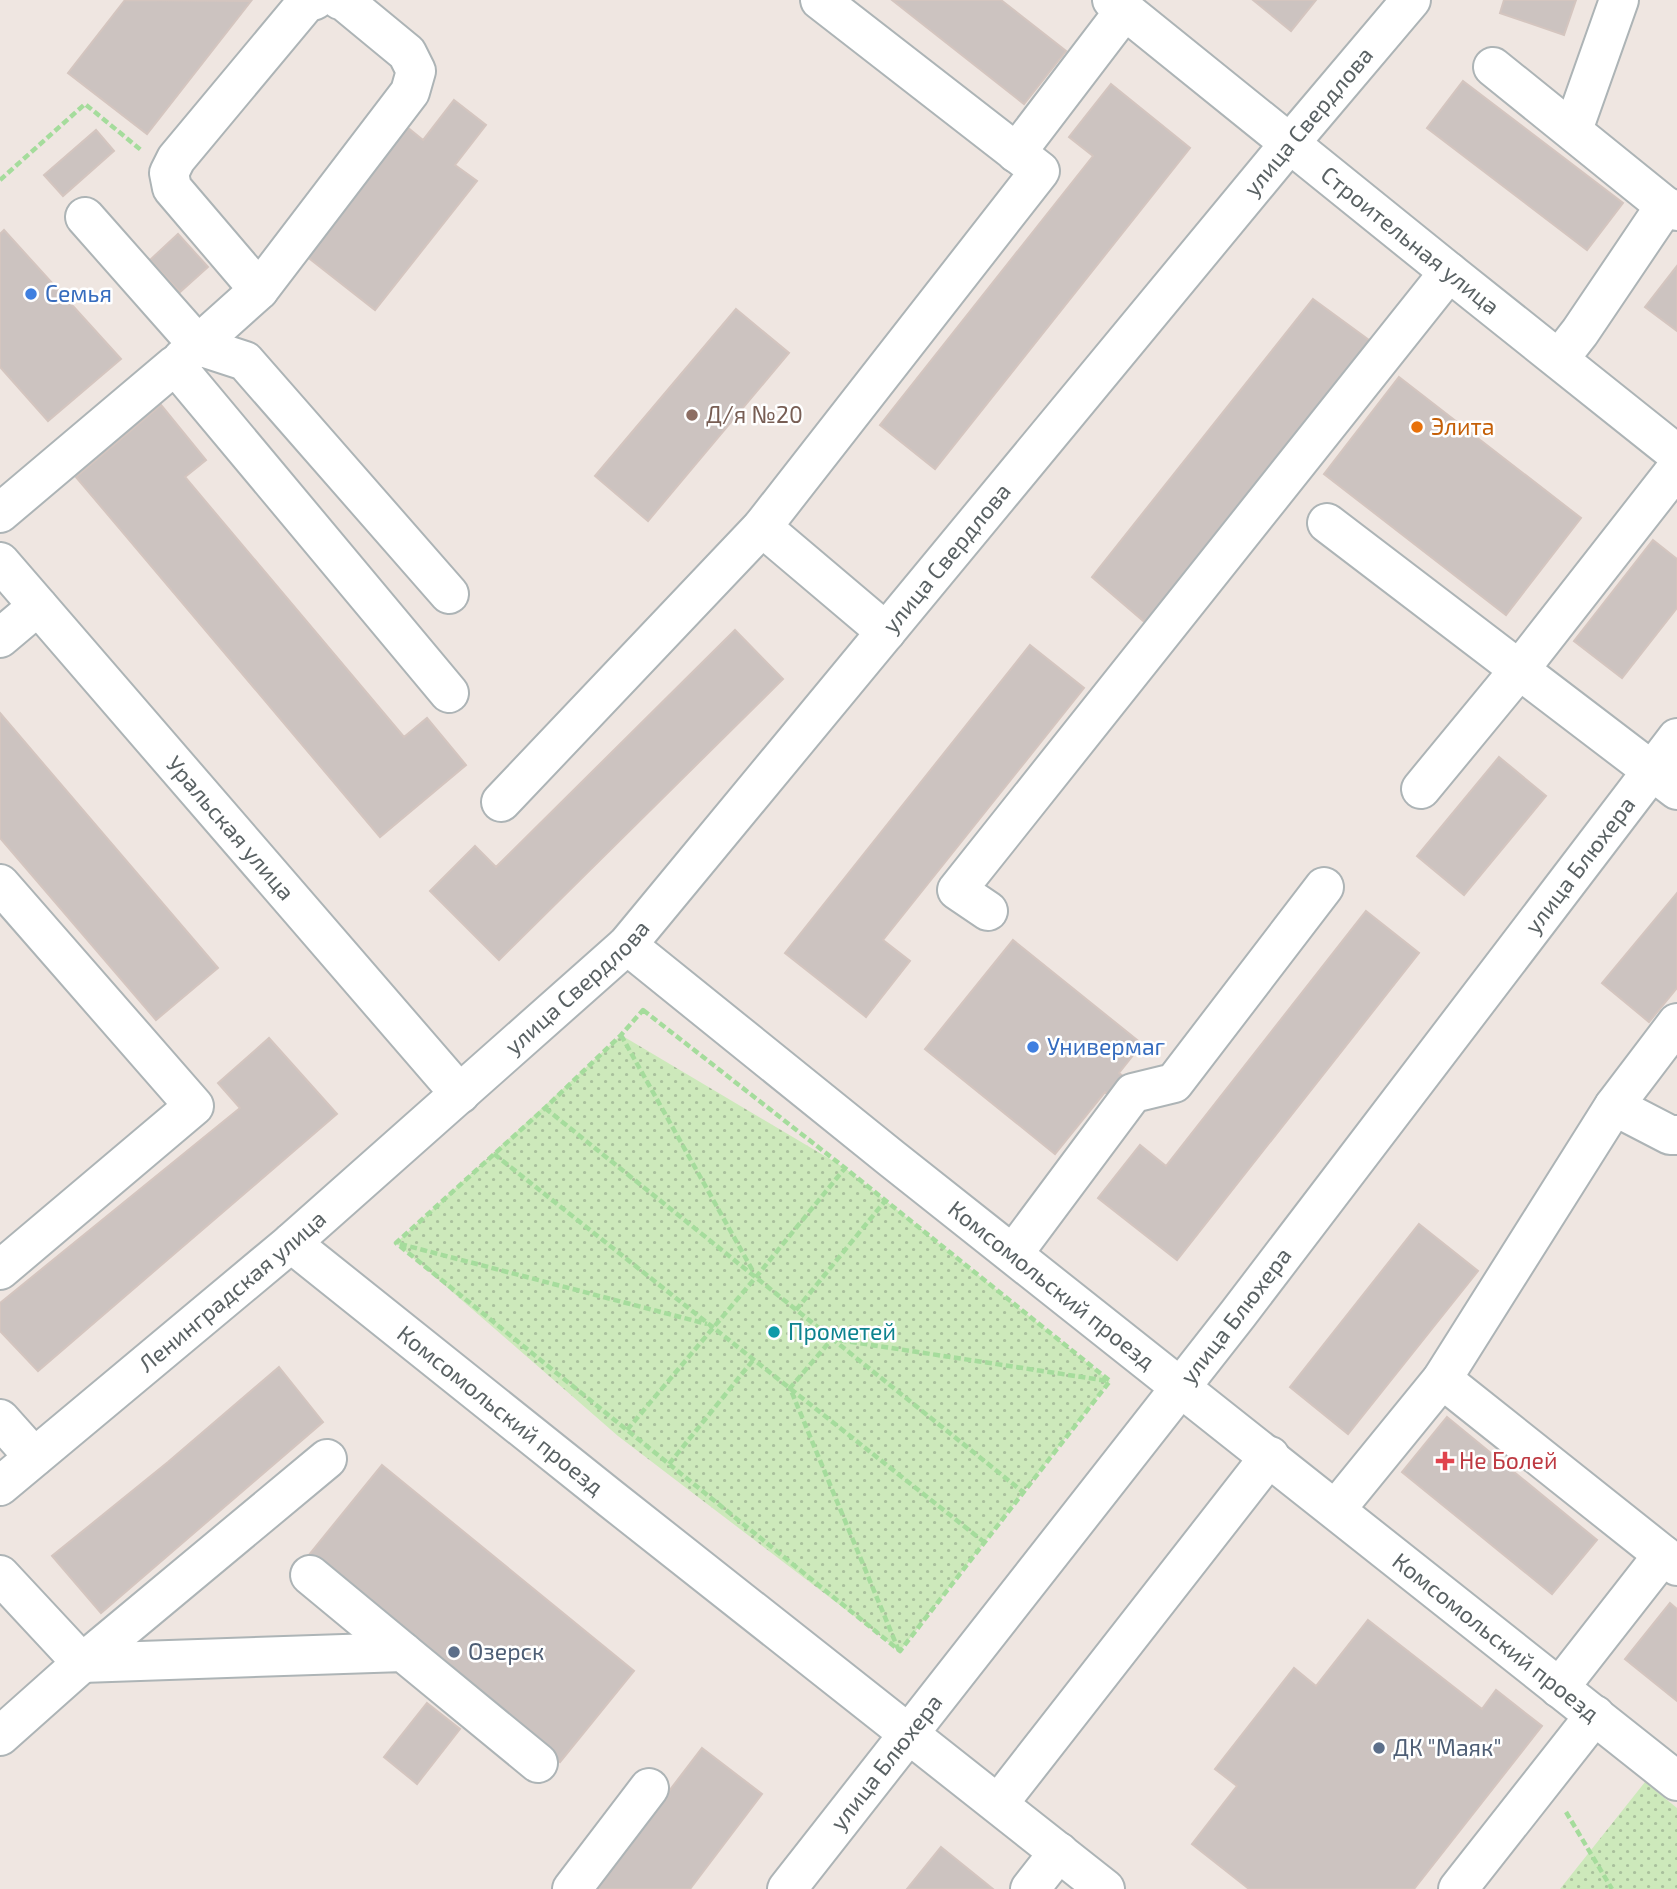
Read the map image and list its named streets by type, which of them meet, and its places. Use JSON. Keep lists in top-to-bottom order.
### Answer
{
  "streets": {
    "street": [
      "улица Свердлова",
      "Строительная улица",
      "Уральская улица",
      "улица Блюхера",
      "Комсомольский проезд",
      "Ленинградская улица"
    ]
  },
  "crossings": [
    ["улица Свердлова", "Строительная улица"],
    ["улица Свердлова", "Уральская улица"],
    ["улица Свердлова", "Комсомольский проезд"],
    ["улица Свердлова", "Ленинградская улица"],
    ["Уральская улица", "Ленинградская улица"],
    ["улица Блюхера", "Комсомольский проезд"],
    ["Комсомольский проезд", "Ленинградская улица"]
  ],
  "places": {
    "other": [
      "Семья",
      "Д/я №20",
      "Элита",
      "Универмаг",
      "Прометей",
      "Озерск",
      "ДК \"Маяк\""
    ],
    "health": ["Не Болей"]
  }
}
